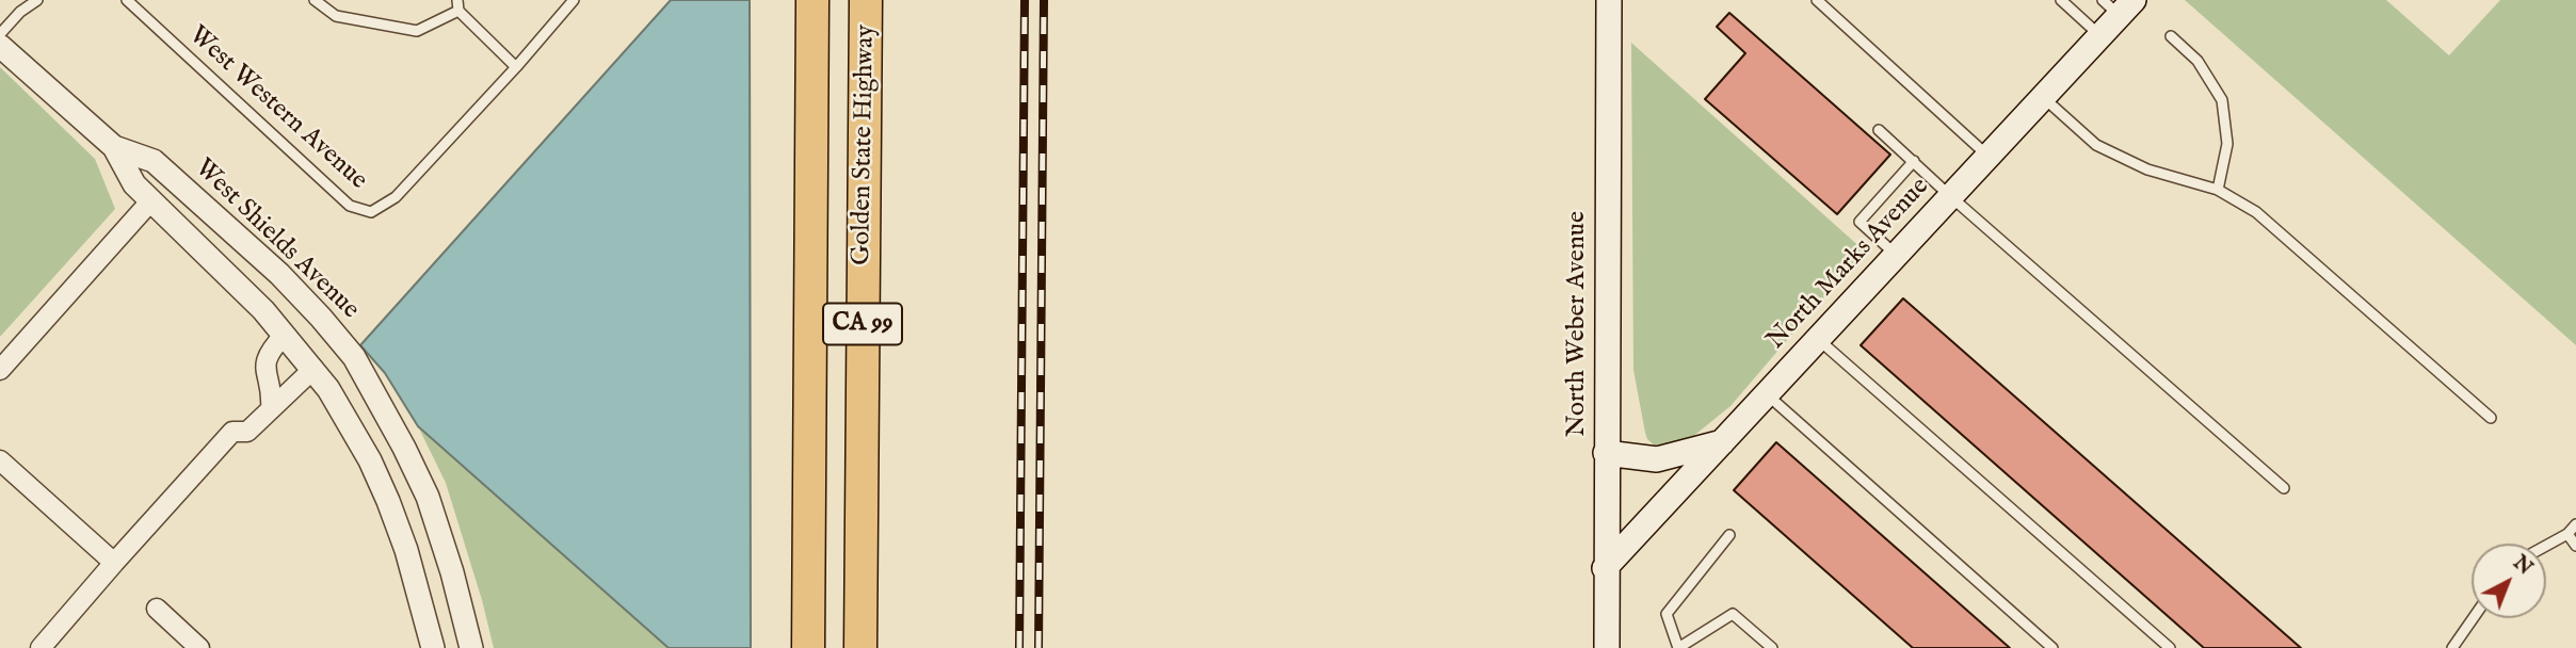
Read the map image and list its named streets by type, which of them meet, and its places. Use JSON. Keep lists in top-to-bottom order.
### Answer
{
  "streets": {
    "highway": ["Golden State Highway", "CA 99"],
    "main road": ["North Marks Avenue", "North Weber Avenue"],
    "street": ["West Shields Avenue"],
    "lane": ["West Western Avenue"]
  },
  "crossings": [
    ["North Marks Avenue", "North Weber Avenue"]
  ],
  "north": "top right"
}
